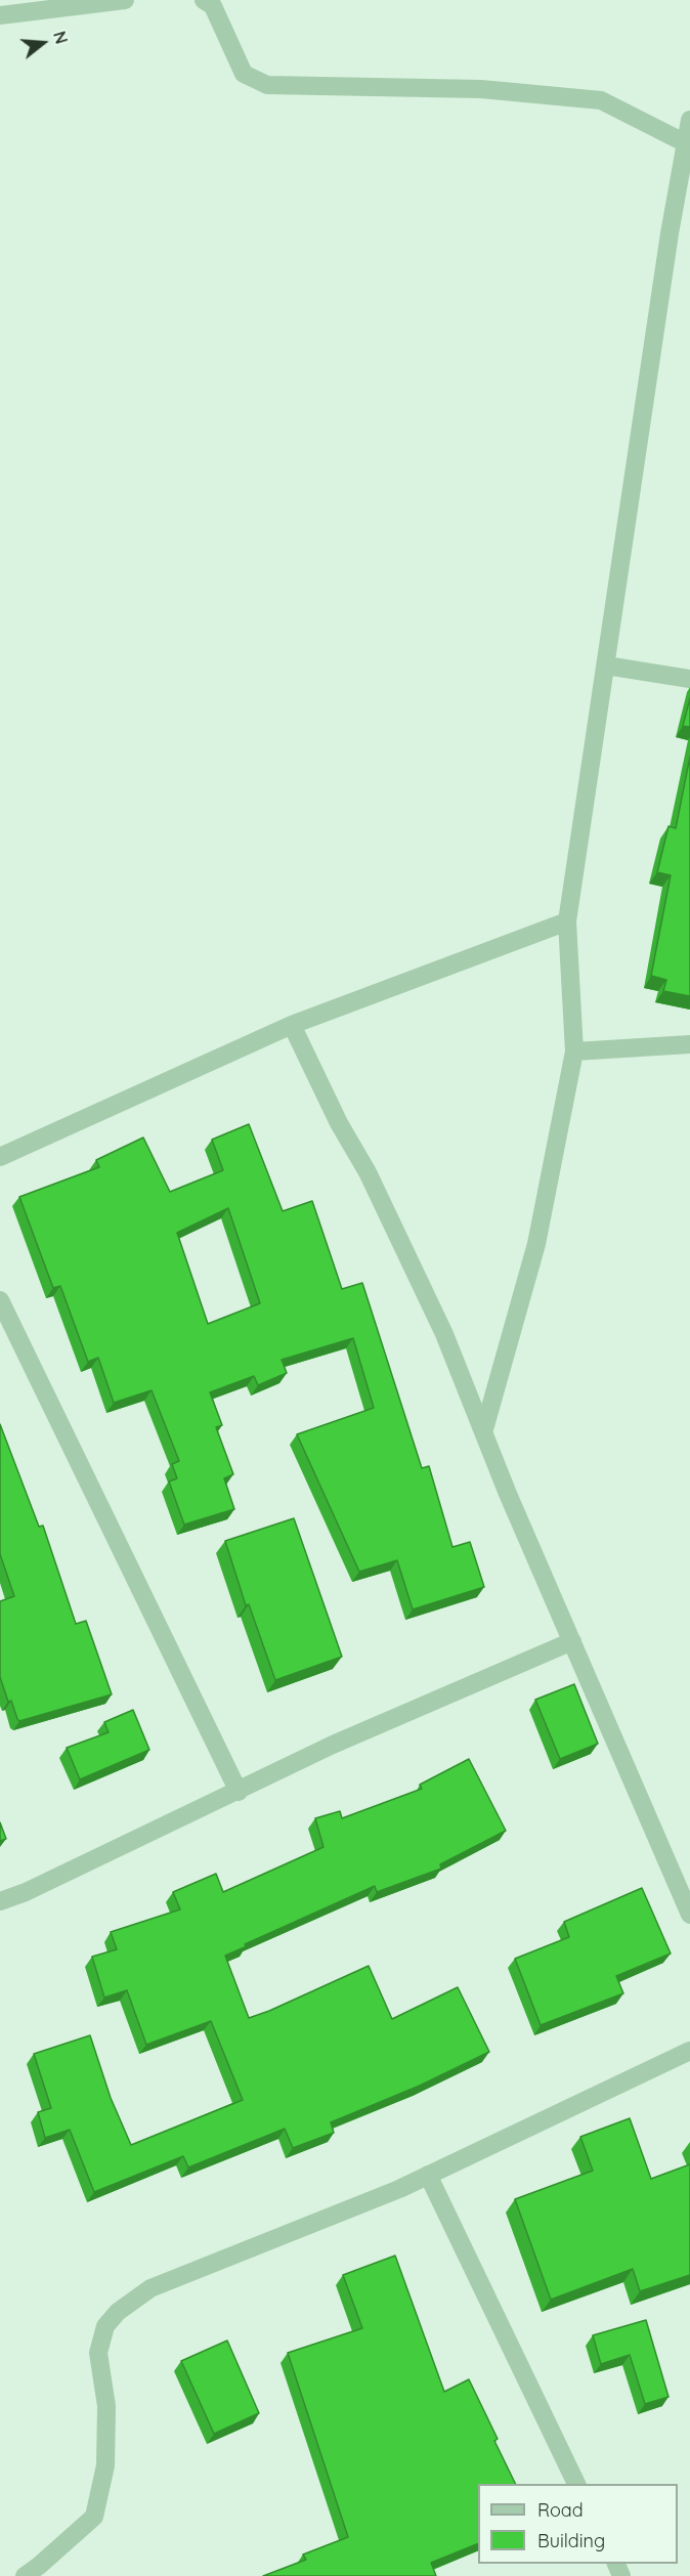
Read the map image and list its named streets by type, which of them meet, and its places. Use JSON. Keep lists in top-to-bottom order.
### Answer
{
  "legend": ["Road", "Building"],
  "north": "right"
}
